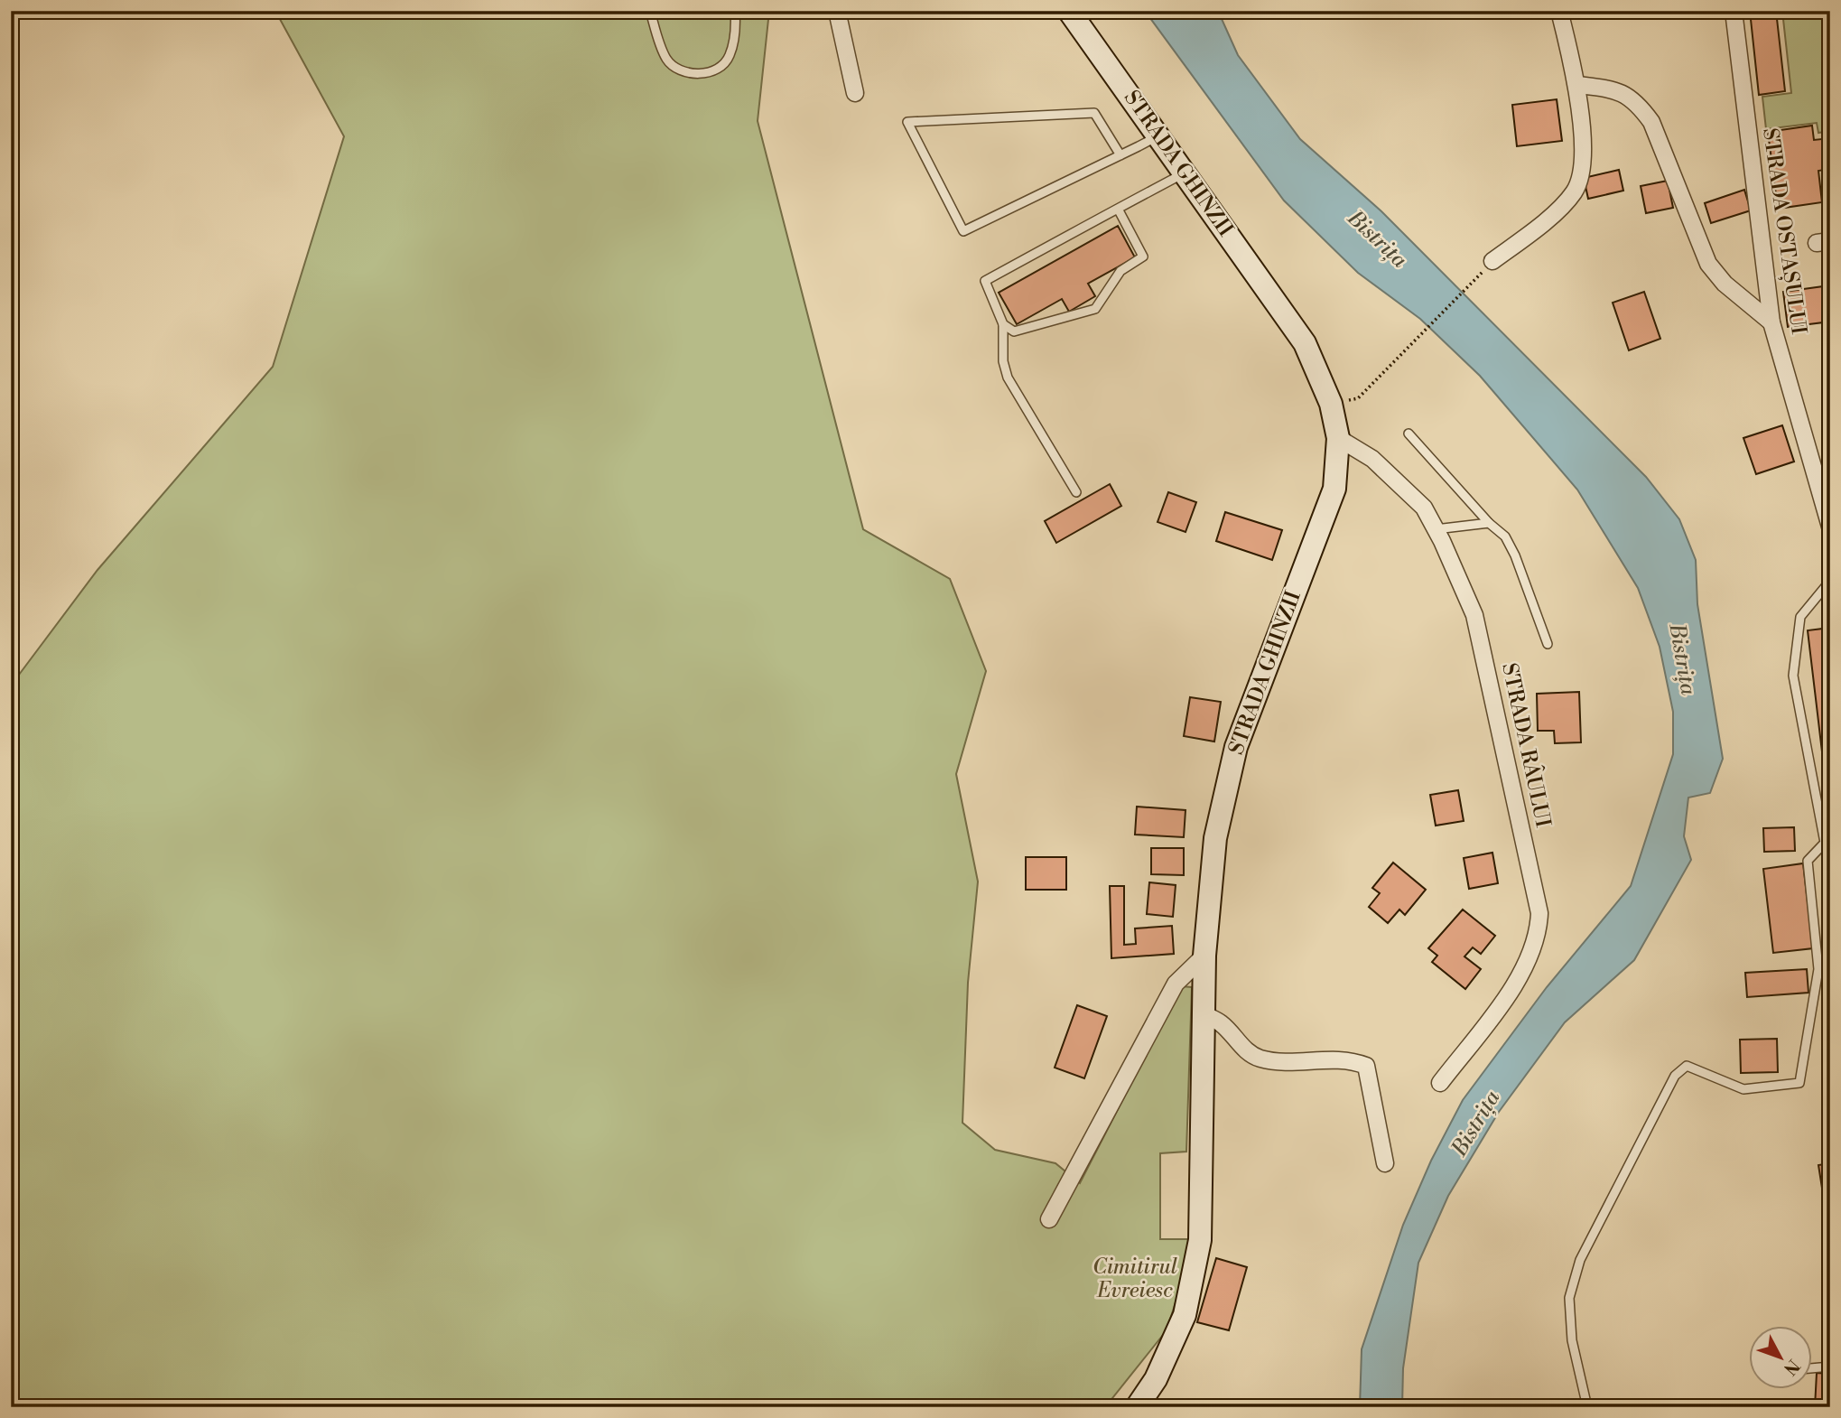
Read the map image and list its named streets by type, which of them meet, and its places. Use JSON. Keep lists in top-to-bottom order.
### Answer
{
  "streets": {
    "street": ["STRADA GHINZII", "STRADA OSTAȘULUI", "STRADA RÂULUI"]
  },
  "crossings": [
    ["STRADA GHINZII", "STRADA RÂULUI"]
  ],
  "water": ["Bistrița"],
  "parks": ["Cimitirul Evreiesc"],
  "north": "bottom right"
}
